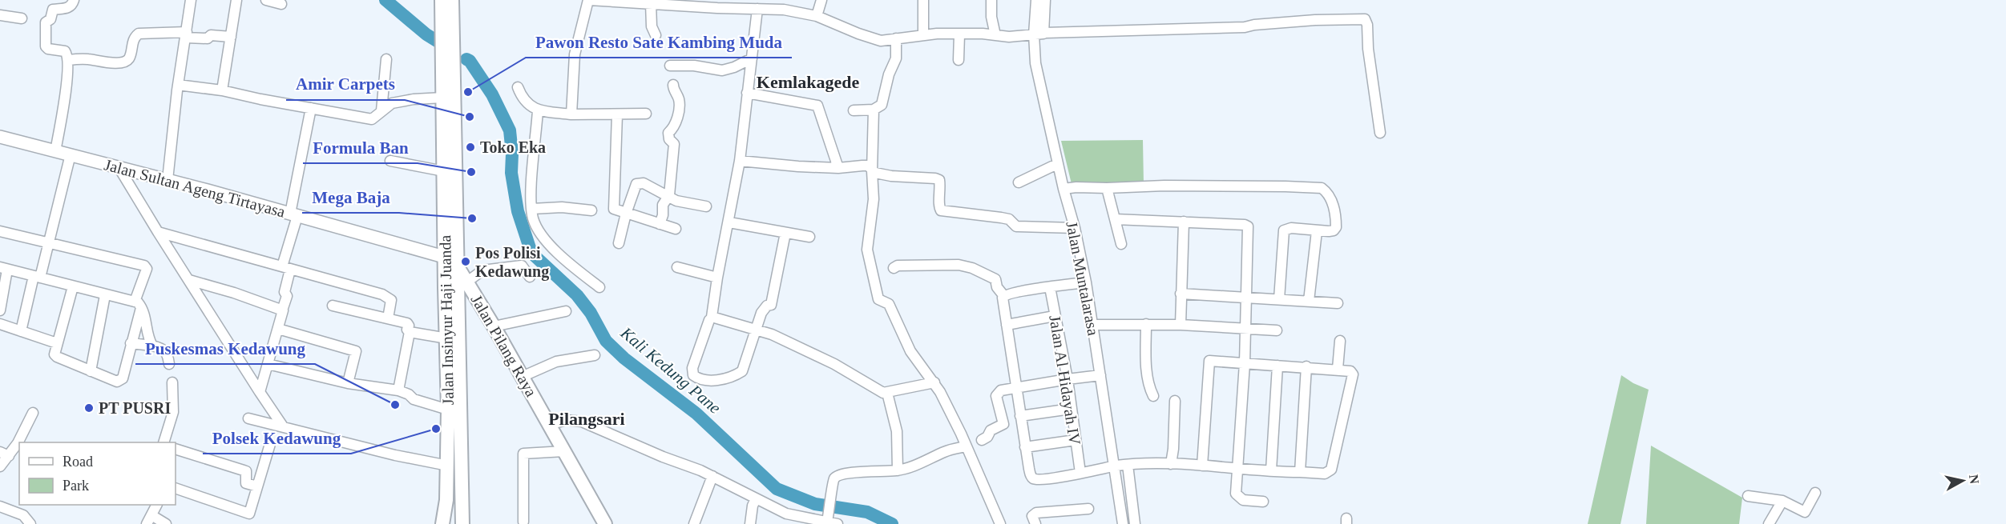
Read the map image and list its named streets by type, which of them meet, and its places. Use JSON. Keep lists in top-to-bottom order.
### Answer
{
  "streets": {
    "highway": ["Jalan Insinyur Haji Juanda", "Jalan Pilang Raya"],
    "main road": ["Jalan Sultan Ageng Tirtayasa"],
    "street": ["Jalan Muntalarasa", "Jalan Al Hidayah IV"]
  },
  "crossings": [
    ["Jalan Sultan Ageng Tirtayasa", "Jalan Insinyur Haji Juanda"],
    ["Jalan Insinyur Haji Juanda", "Jalan Pilang Raya"]
  ],
  "districts": ["Kemlakagede", "Pilangsari"],
  "water": ["Kali Kedung Pane"],
  "places": [
    "Pawon Resto Sate Kambing Muda",
    "Amir Carpets",
    "Toko Eka",
    "Formula Ban",
    "Mega Baja",
    "Pos Polisi Kedawung",
    "Puskesmas Kedawung",
    "PT PUSRI",
    "Polsek Kedawung"
  ],
  "legend": ["Road", "Park"],
  "north": "right"
}
